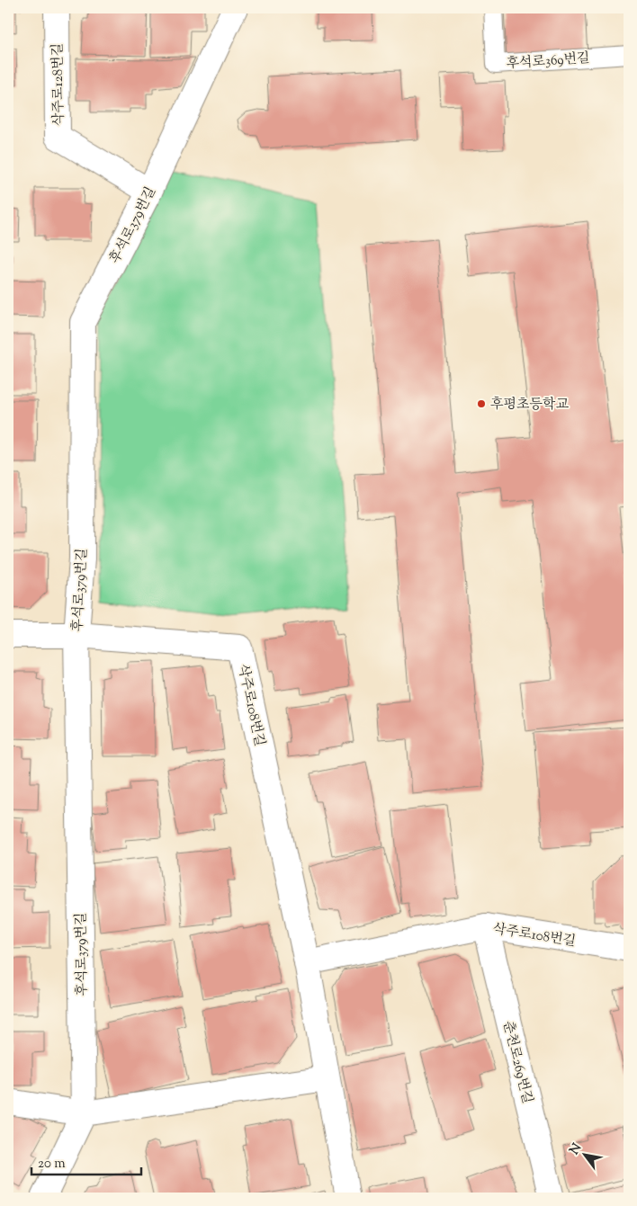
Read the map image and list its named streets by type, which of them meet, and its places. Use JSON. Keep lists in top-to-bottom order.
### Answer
{
  "streets": {
    "street": [
      "삭주로128번길",
      "후석로379번길",
      "삭주로108번길",
      "춘천로269번길"
    ],
    "lane": ["후석로369번길"]
  },
  "crossings": [
    ["삭주로128번길", "후석로379번길"],
    ["후석로379번길", "삭주로108번길"],
    ["삭주로108번길", "춘천로269번길"]
  ],
  "places": ["후평초등학교"],
  "scale_bar": "20 m",
  "north": "top left"
}
